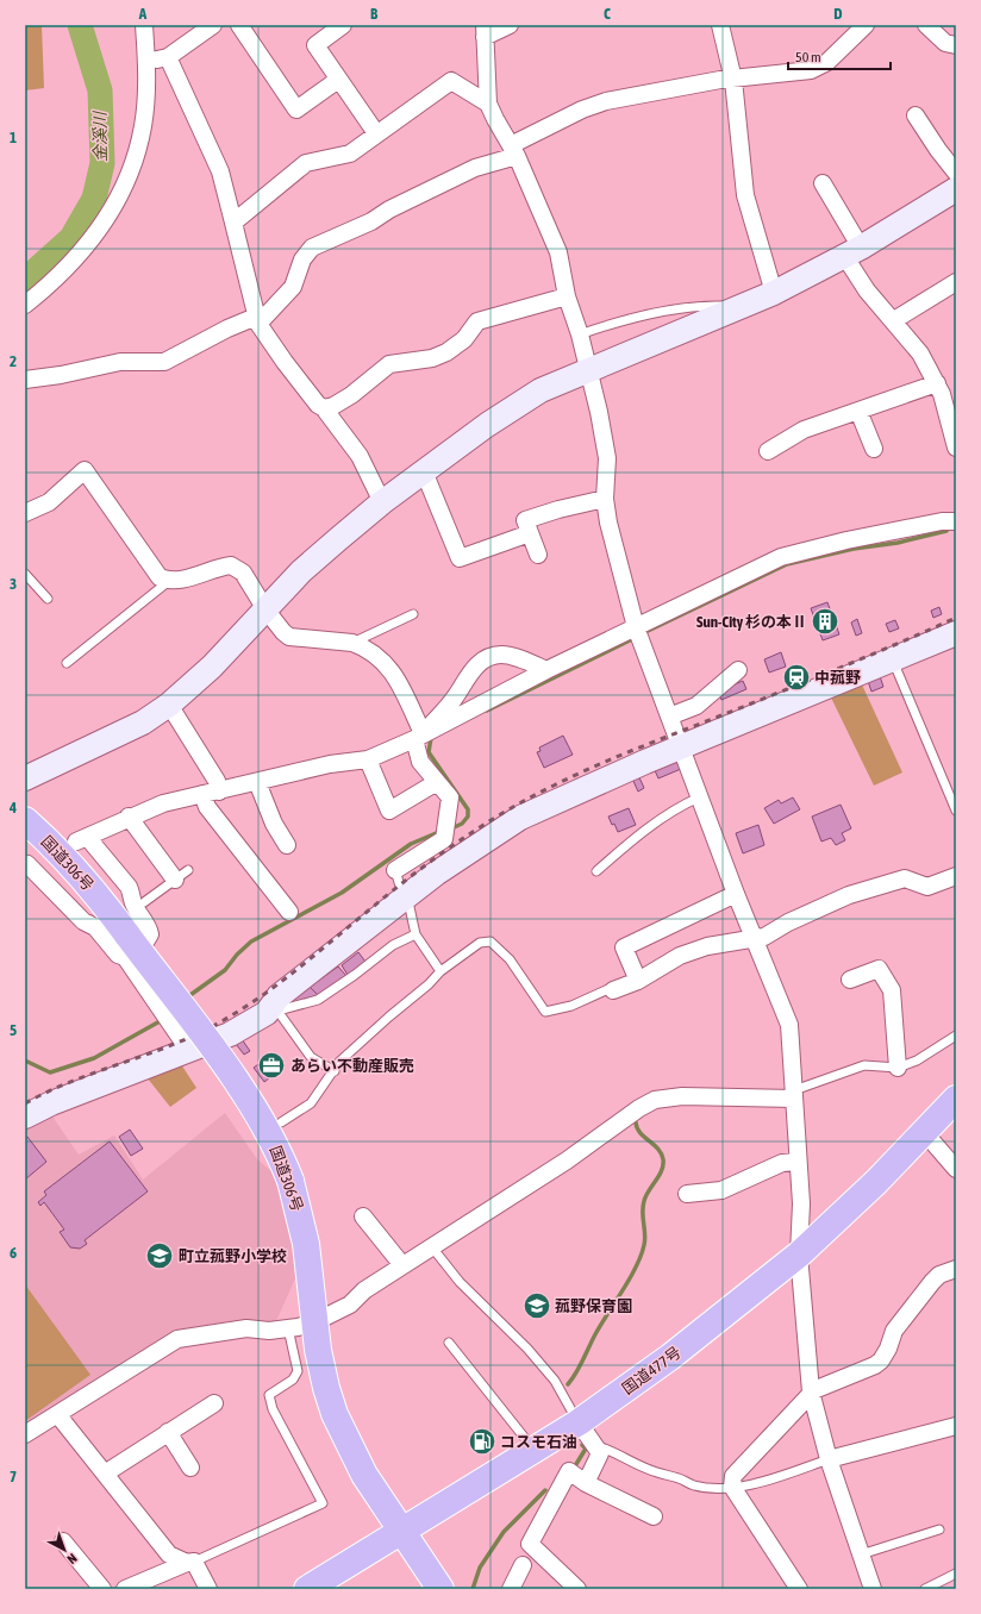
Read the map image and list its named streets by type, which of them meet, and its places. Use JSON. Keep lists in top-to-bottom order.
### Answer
{
  "streets": {
    "highway": ["国道306号", "国道477号"]
  },
  "crossings": [
    ["国道306号", "国道477号"]
  ],
  "water": ["金溪川"],
  "places": {
    "building": ["Sun-City 杉の本Ⅱ"],
    "station": ["中菰野"],
    "office": ["あらい不動産販売"],
    "school or university": ["町立菰野小学校", "菰野保育園"],
    "fuel station": ["コスモ石油"]
  },
  "scale_bar": "50 m",
  "north": "bottom right",
  "grid": {
    "columns": [
      "A",
      "B",
      "C",
      "D"
    ],
    "rows": [
      "1",
      "2",
      "3",
      "4",
      "5",
      "6",
      "7"
    ]
  }
}
